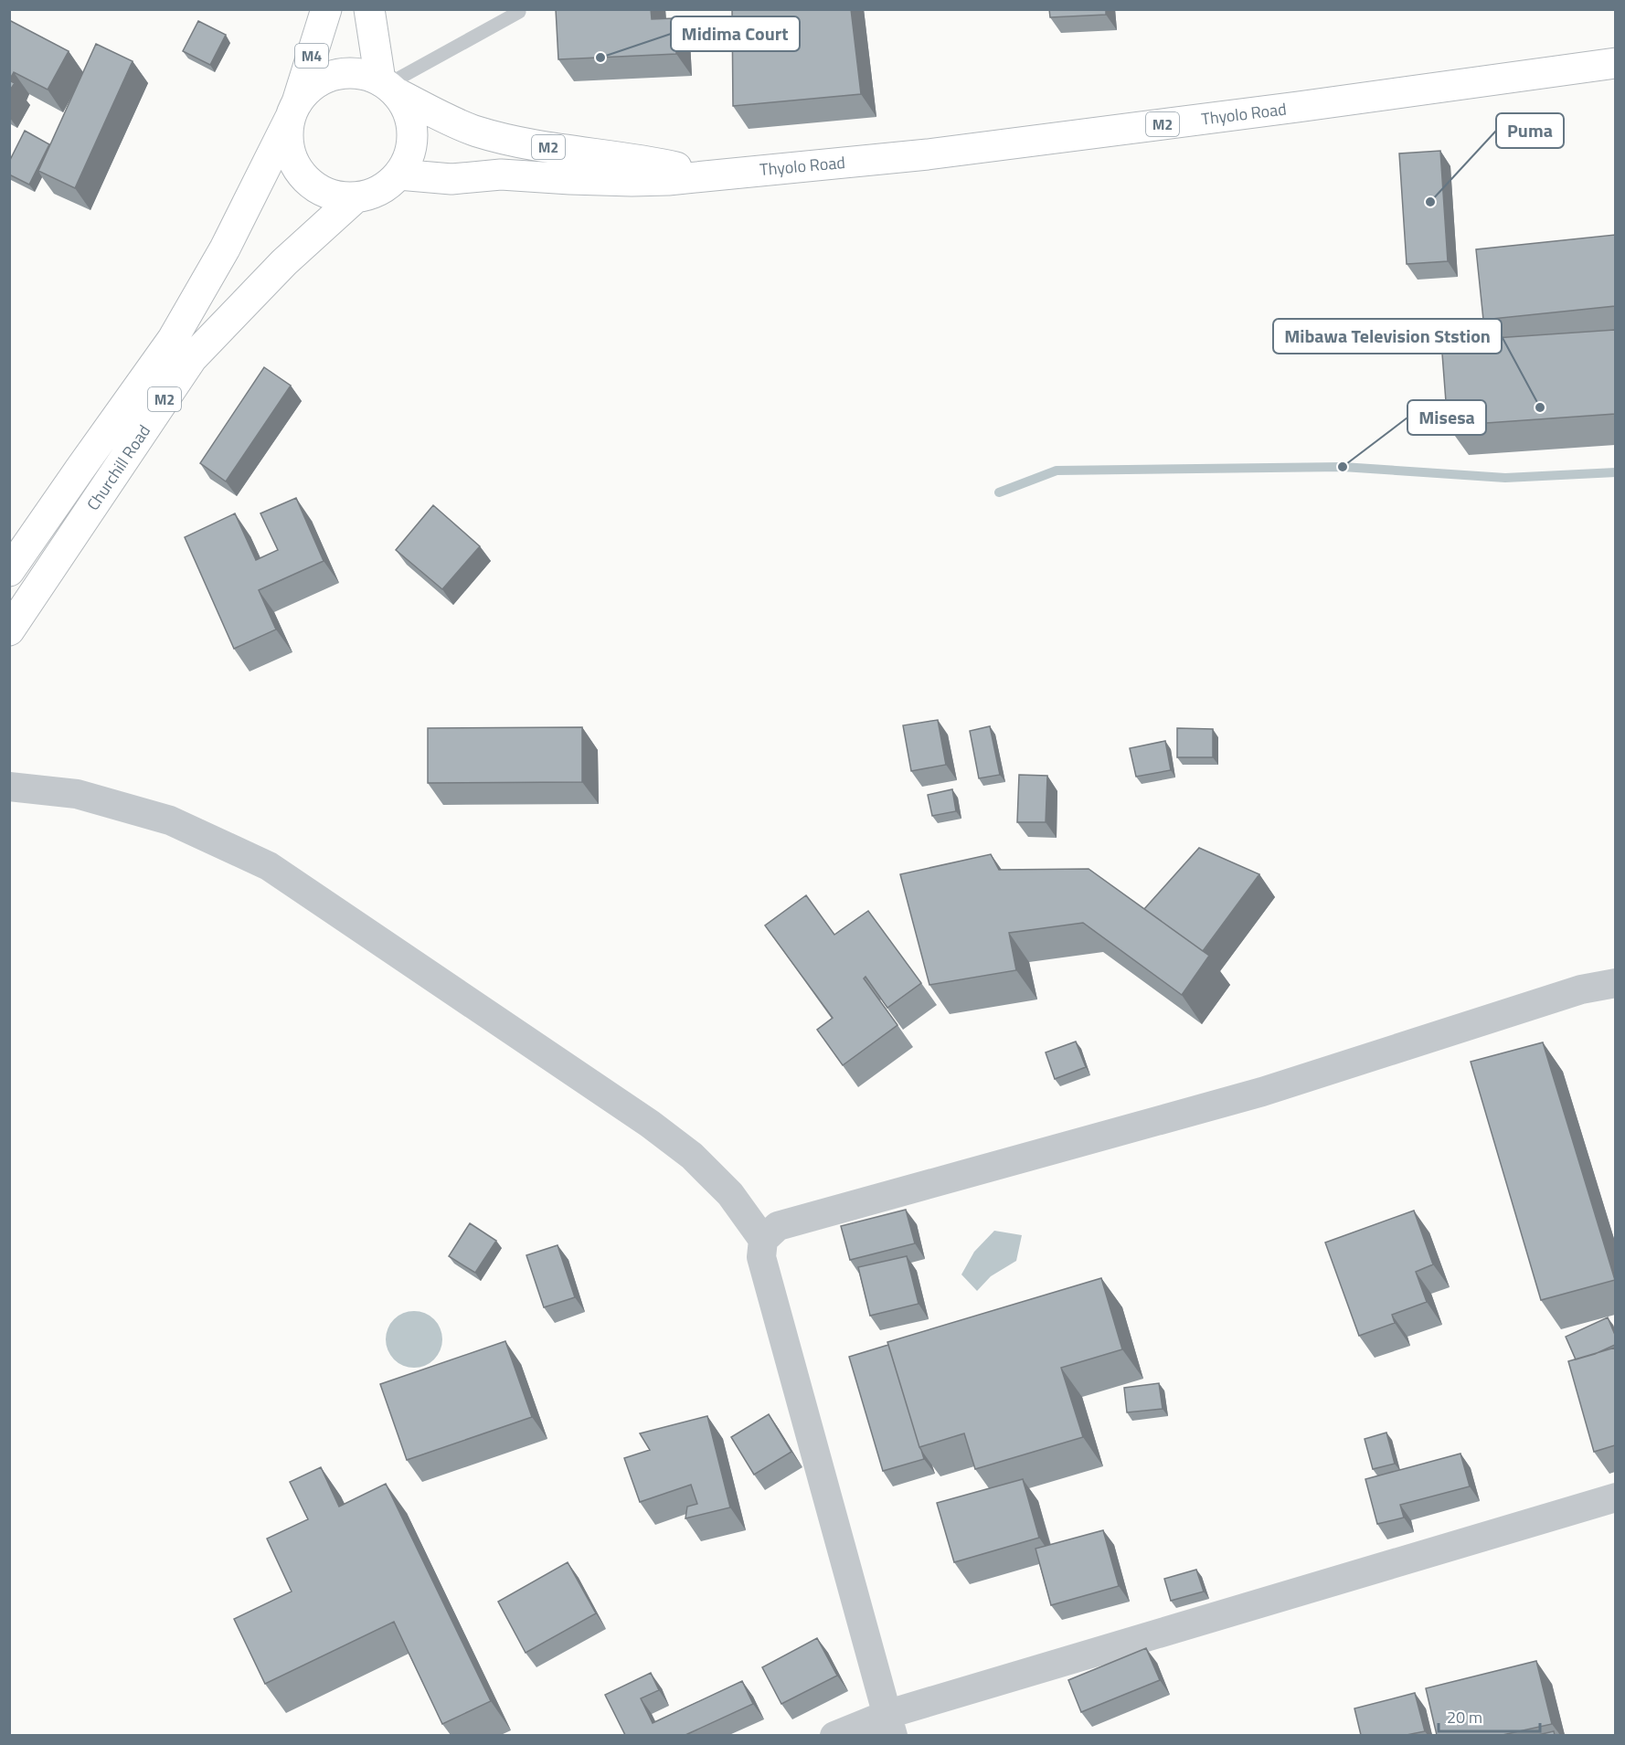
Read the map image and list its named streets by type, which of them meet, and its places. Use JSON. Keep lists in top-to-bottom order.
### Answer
{
  "streets": {
    "main road": [
      "M4",
      "Thyolo Road",
      "M2",
      "Churchill Road"
    ]
  },
  "crossings": [
    ["M4", "Thyolo Road"],
    ["M4", "M2"],
    ["M4", "Churchill Road"],
    ["Thyolo Road", "M2"],
    ["Thyolo Road", "Churchill Road"],
    ["M2", "Churchill Road"]
  ],
  "places": [
    "Midima Court",
    "Puma",
    "Mibawa Television Ststion",
    "Misesa"
  ],
  "scale_bar": "20 m"
}
